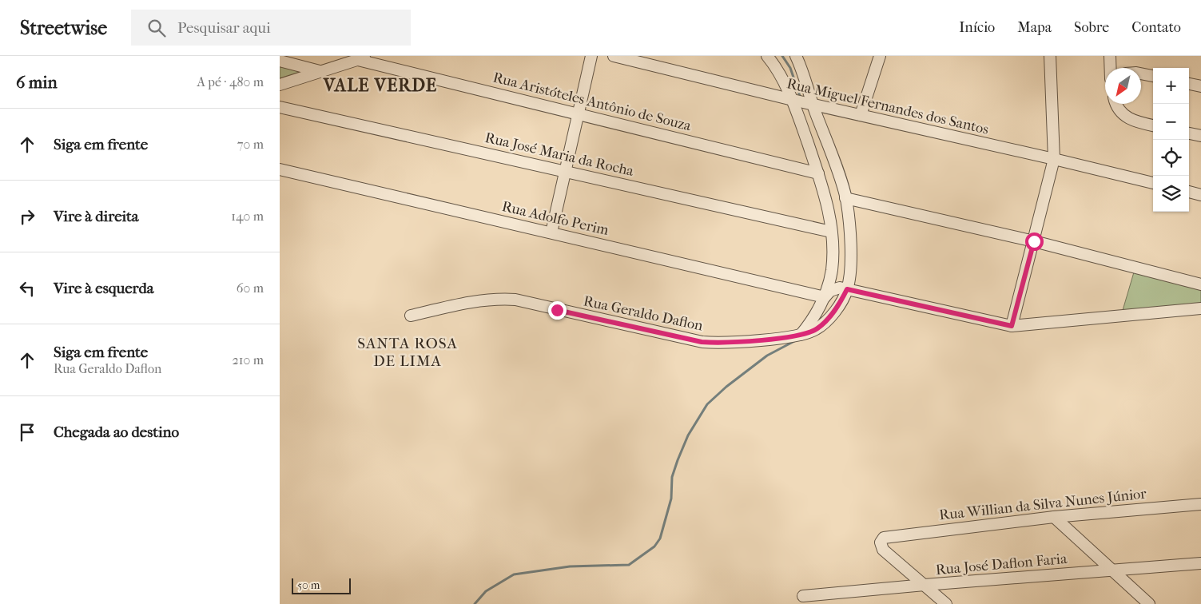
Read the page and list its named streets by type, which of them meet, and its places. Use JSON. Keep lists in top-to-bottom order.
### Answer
{
  "streets": {
    "street": [
      "Rua Aristóteles Antônio de Souza",
      "Rua Miguel Fernandes dos Santos",
      "Rua José Maria da Rocha",
      "Rua Adolfo Perim",
      "Rua Geraldo Daflon",
      "Rua Willian da Silva Nunes Júnior",
      "Rua José Daflon Faria"
    ]
  },
  "crossings": [
    ["Rua Willian da Silva Nunes Júnior", "Rua José Daflon Faria"]
  ],
  "districts": ["VALE VERDE", "SANTA ROSA DE LIMA"],
  "scale_bar": "50 m",
  "north": "bottom left",
  "page": {
    "header": "Streetwise",
    "search": "Pesquisar aqui",
    "nav": [
      "Início",
      "Mapa",
      "Sobre",
      "Contato"
    ],
    "heading": ["6 min", "A pé · 480 m"],
    "map_buttons": ["+", "−"],
    "list": [
      ["Siga em frente", "70 m"],
      ["Vire à direita", "140 m"],
      ["Vire à esquerda", "60 m"],
      ["Siga em frente", "Rua Geraldo Daflon", "210 m"],
      "Chegada ao destino"
    ],
    "scale": "50 m"
  }
}
